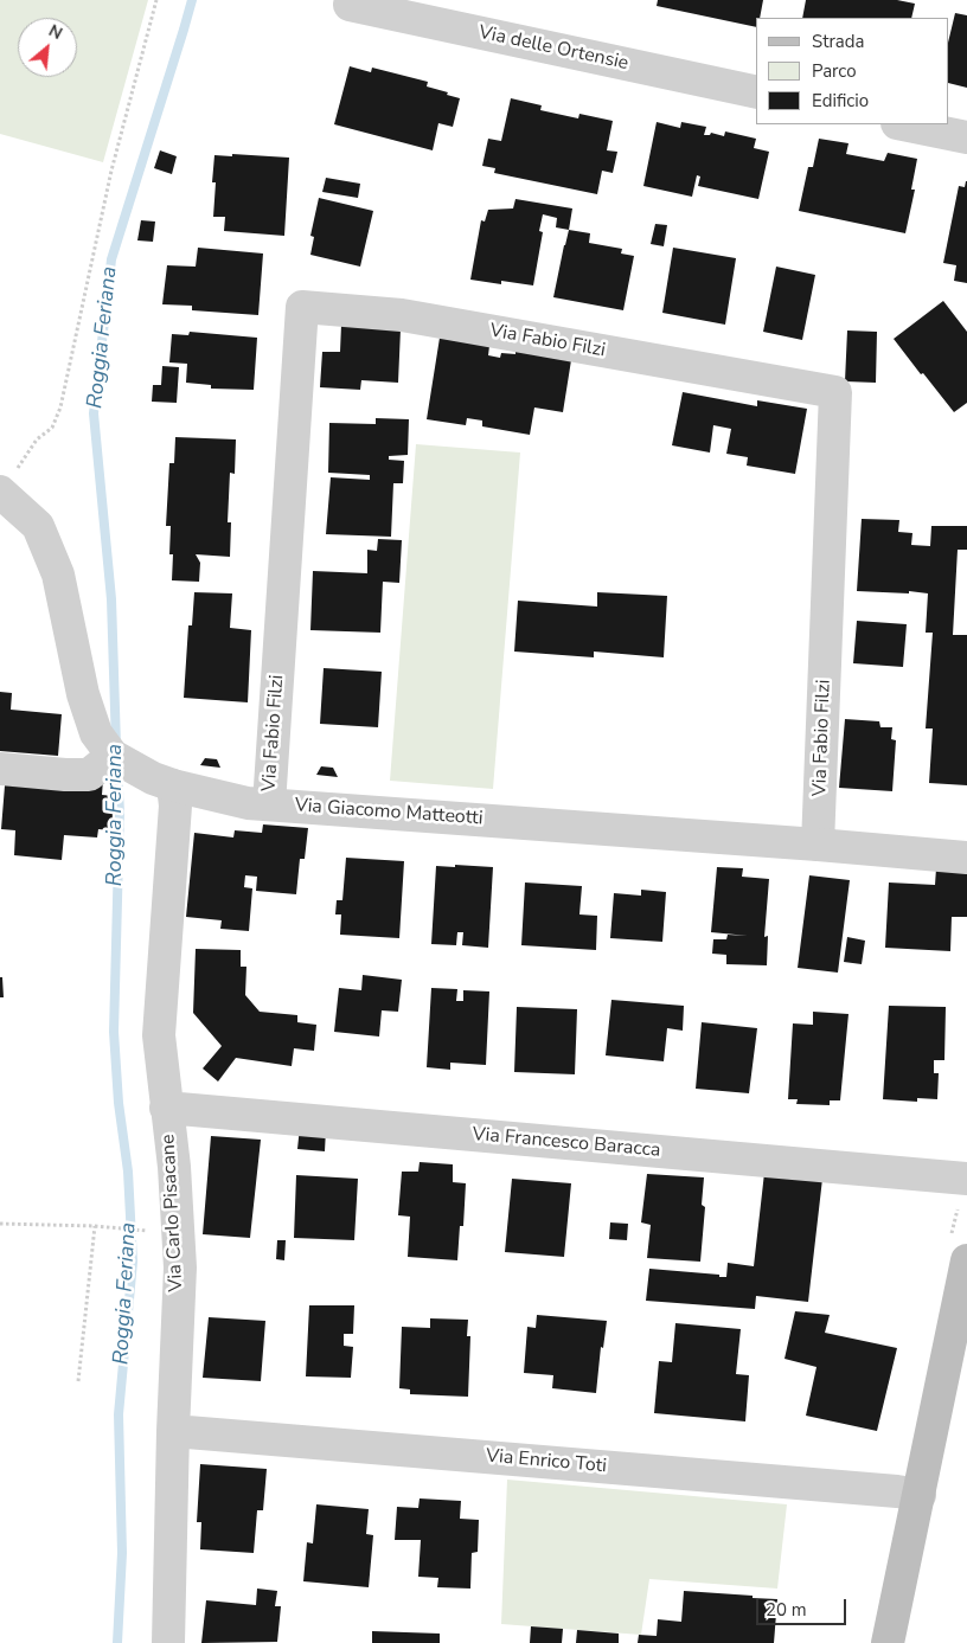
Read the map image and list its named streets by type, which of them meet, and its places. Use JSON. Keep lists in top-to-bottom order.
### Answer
{
  "streets": {
    "street": [
      "Via delle Ortensie",
      "Via Fabio Filzi",
      "Via Giacomo Matteotti",
      "Via Francesco Baracca",
      "Via Carlo Pisacane",
      "Via Enrico Toti"
    ]
  },
  "crossings": [
    ["Via Fabio Filzi", "Via Giacomo Matteotti"],
    ["Via Giacomo Matteotti", "Via Carlo Pisacane"],
    ["Via Francesco Baracca", "Via Carlo Pisacane"],
    ["Via Carlo Pisacane", "Via Enrico Toti"]
  ],
  "water": ["Roggia Feriana"],
  "legend": ["Strada", "Parco", "Edificio"],
  "scale_bar": "20 m",
  "north": "top right"
}
